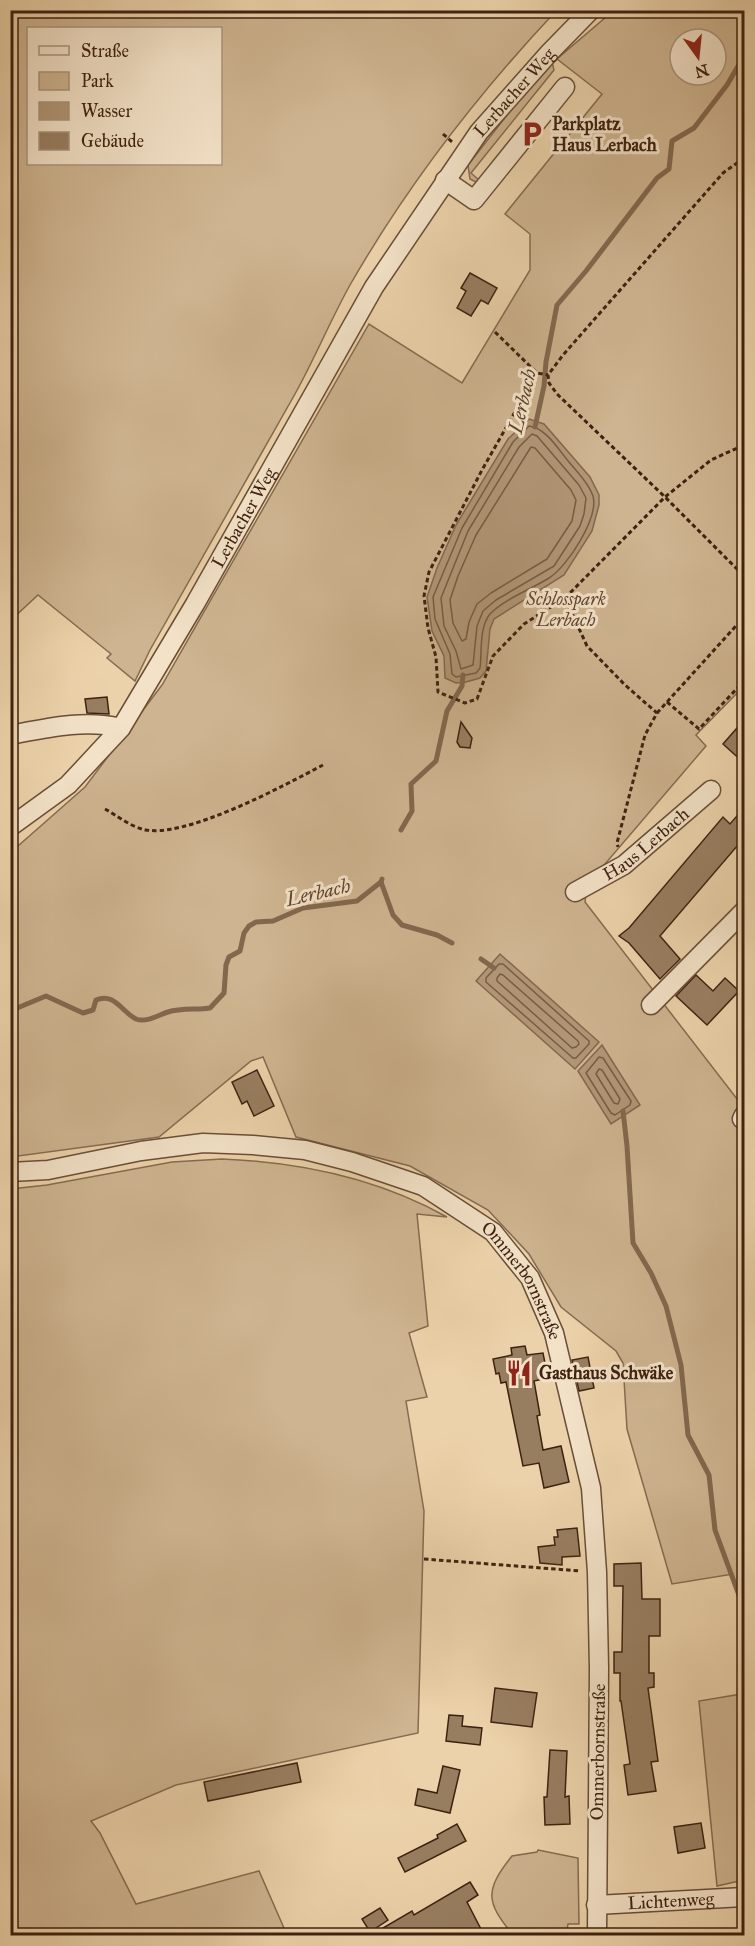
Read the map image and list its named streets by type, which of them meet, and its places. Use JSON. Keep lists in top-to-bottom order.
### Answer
{
  "streets": {
    "street": [
      "Lerbacher Weg",
      "Haus Lerbach",
      "Ommerbornstraße",
      "Lichtenweg"
    ]
  },
  "crossings": [
    ["Ommerbornstraße", "Lichtenweg"]
  ],
  "water": ["Lerbach"],
  "parks": ["Schlosspark Lerbach"],
  "places": {
    "parking": ["Parkplatz Haus Lerbach"],
    "restaurant": ["Gasthaus Schwäke"]
  },
  "legend": [
    "Straße",
    "Park",
    "Wasser",
    "Gebäude"
  ],
  "north": "bottom"
}
